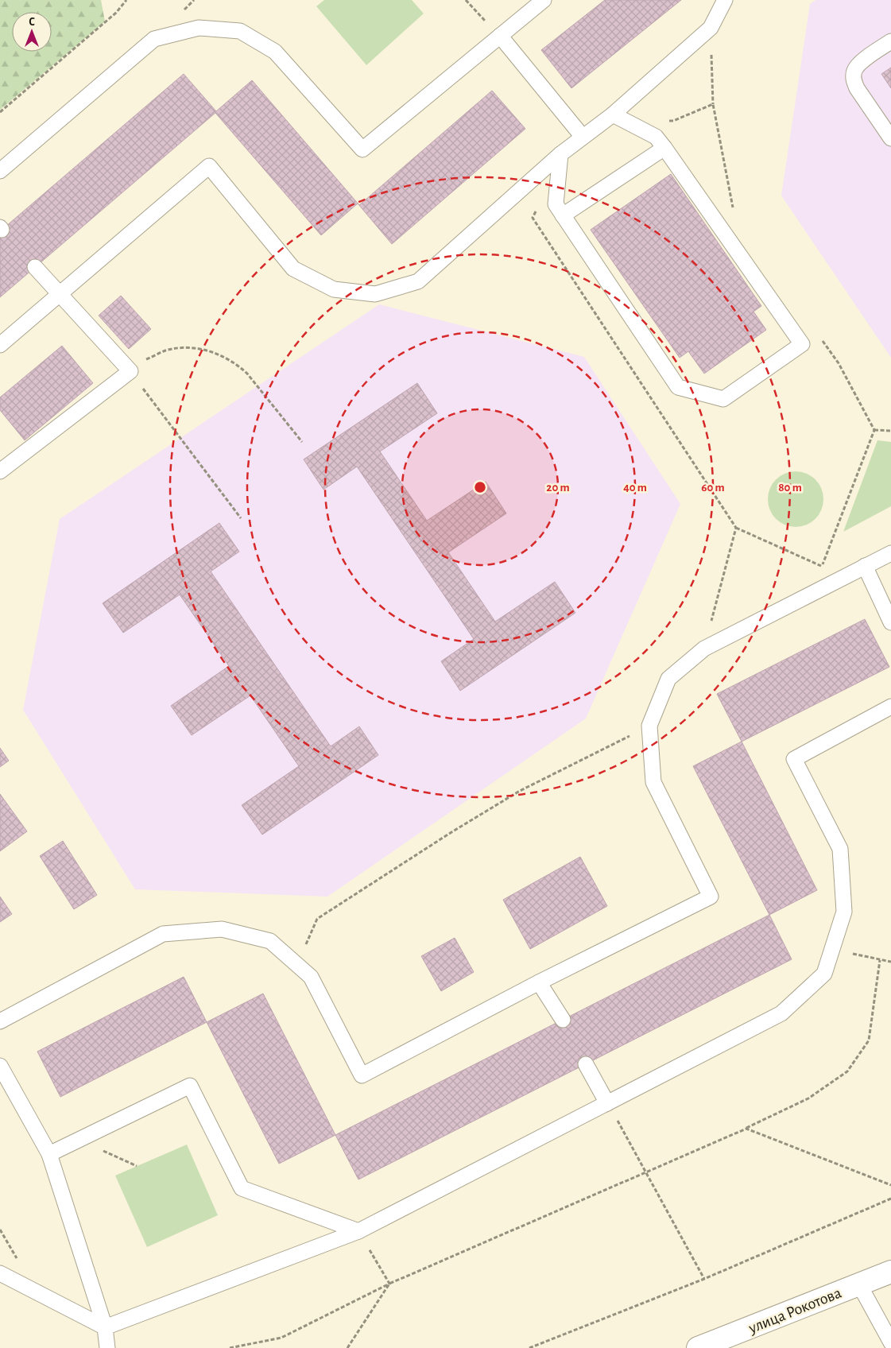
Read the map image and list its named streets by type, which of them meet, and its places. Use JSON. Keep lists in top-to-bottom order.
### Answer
{
  "streets": {
    "street": ["улица Рокотова"]
  },
  "north": "top",
  "rings": [
    "20 m",
    "40 m",
    "60 m",
    "80 m"
  ]
}
